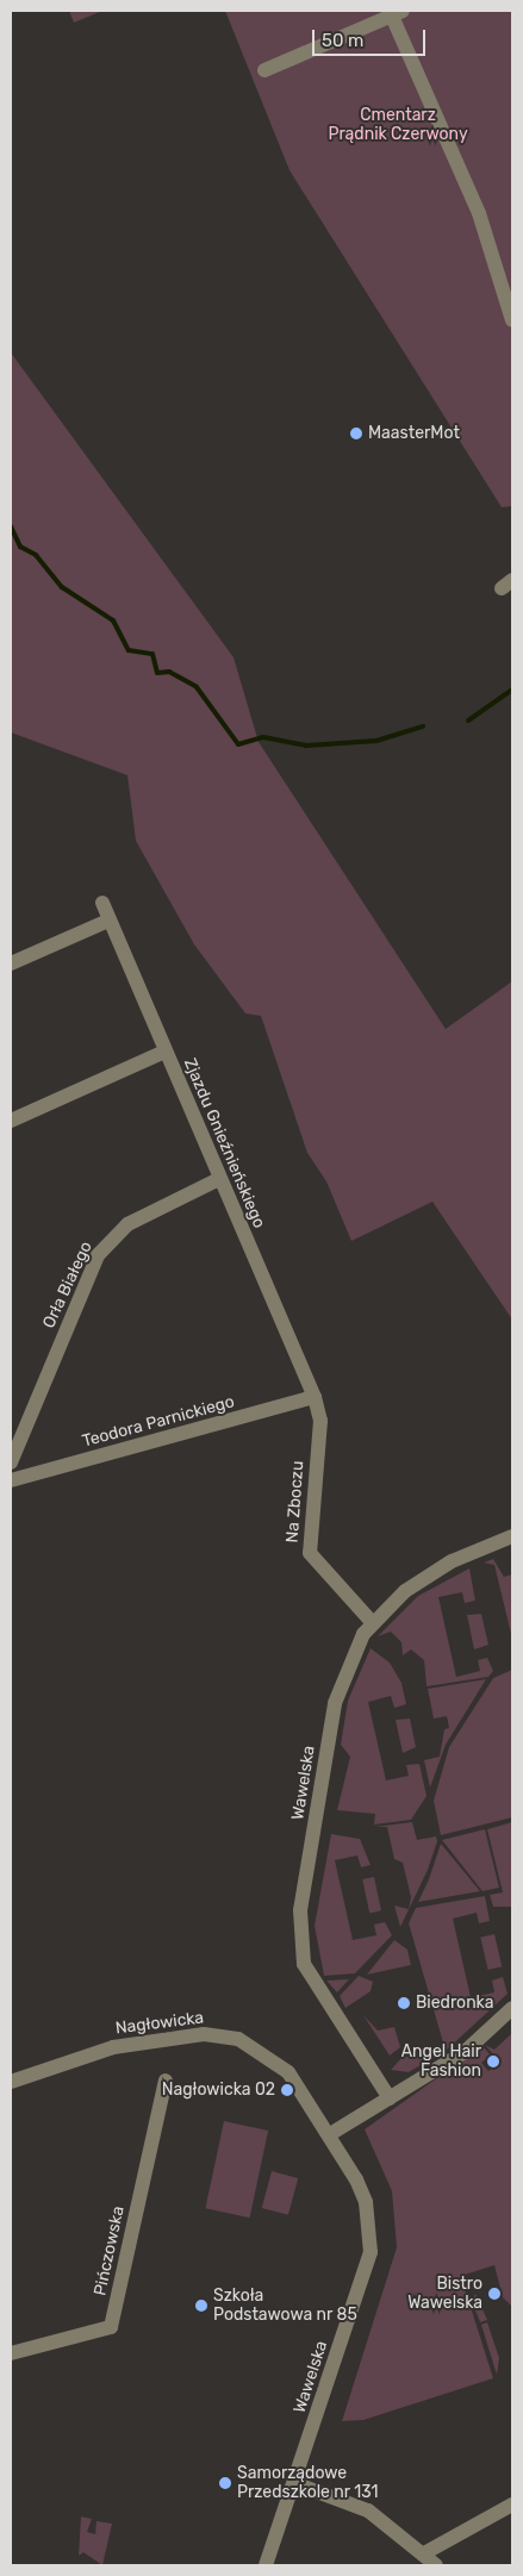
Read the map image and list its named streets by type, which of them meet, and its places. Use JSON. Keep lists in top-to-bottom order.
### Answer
{
  "streets": {
    "street": [
      "Zjazdu Gnieźnieńskiego",
      "Orła Białego",
      "Teodora Parnickiego",
      "Na Zboczu",
      "Wawelska",
      "Nagłowicka",
      "Pińczowska"
    ]
  },
  "crossings": [
    ["Zjazdu Gnieźnieńskiego", "Orła Białego"],
    ["Zjazdu Gnieźnieńskiego", "Teodora Parnickiego"],
    ["Zjazdu Gnieźnieńskiego", "Na Zboczu"],
    ["Teodora Parnickiego", "Na Zboczu"],
    ["Na Zboczu", "Wawelska"],
    ["Wawelska", "Nagłowicka"]
  ],
  "parks": ["Cmentarz Prądnik Czerwony"],
  "places": [
    "MaasterMot",
    "Biedronka",
    "Angel Hair Fashion",
    "Nagłowicka 02",
    "Bistro Wawelska",
    "Szkoła Podstawowa nr 85",
    "Samorządowe Przedszkole nr 131"
  ],
  "scale_bar": "50 m"
}
